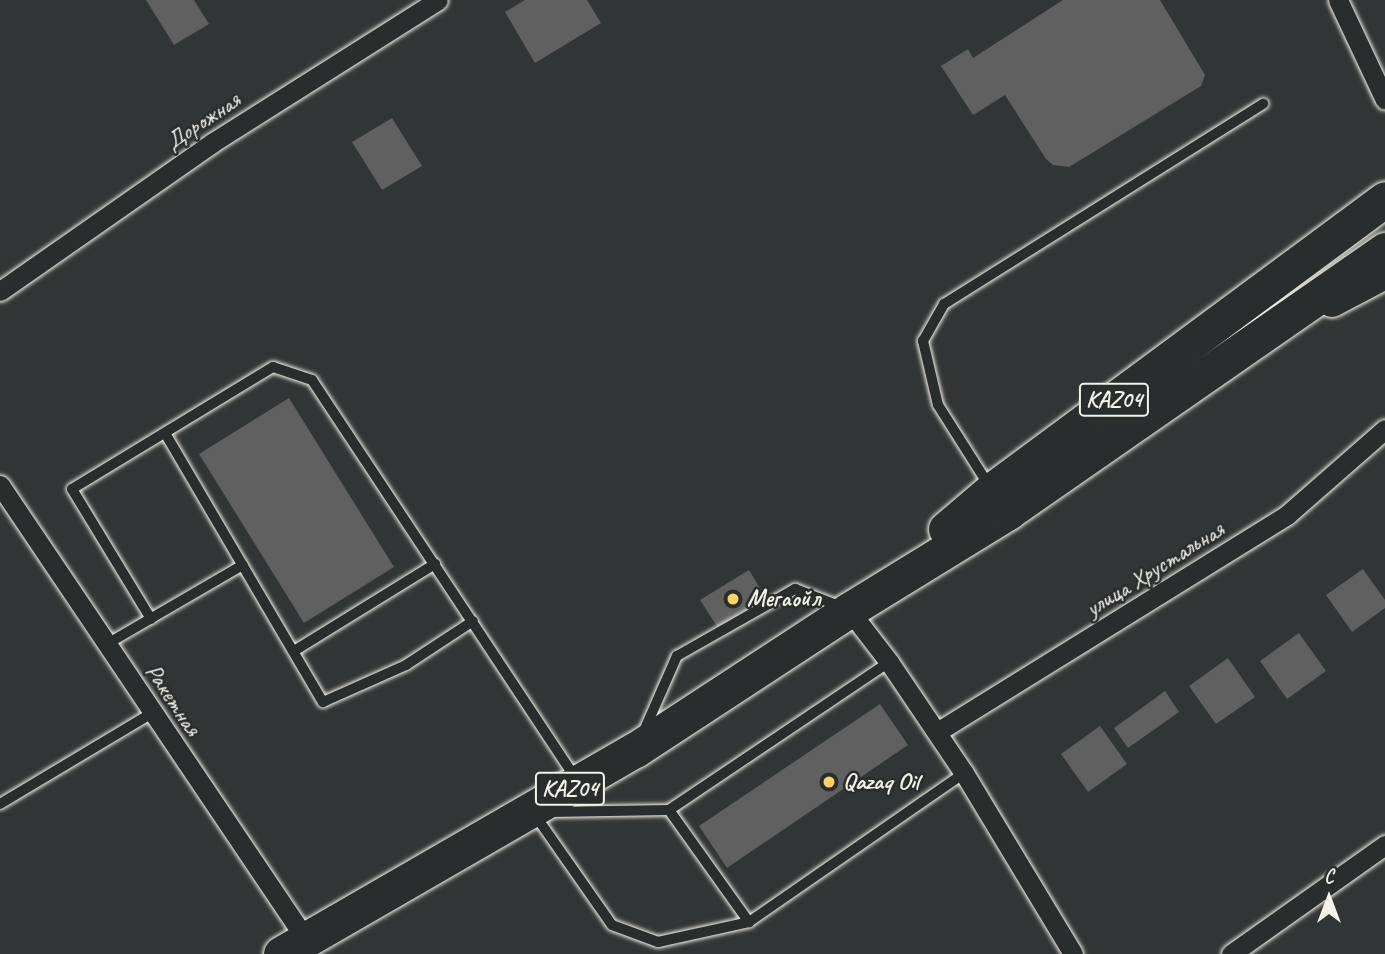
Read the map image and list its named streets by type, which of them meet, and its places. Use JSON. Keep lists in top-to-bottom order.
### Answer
{
  "streets": {
    "highway": ["KАZ04"],
    "street": ["Дорожная", "улица Хрустальная", "Ракетная"]
  },
  "crossings": [
    ["KАZ04", "Ракетная"]
  ],
  "places": ["Мегаойл", "Qazaq Oil"],
  "north": "top"
}
